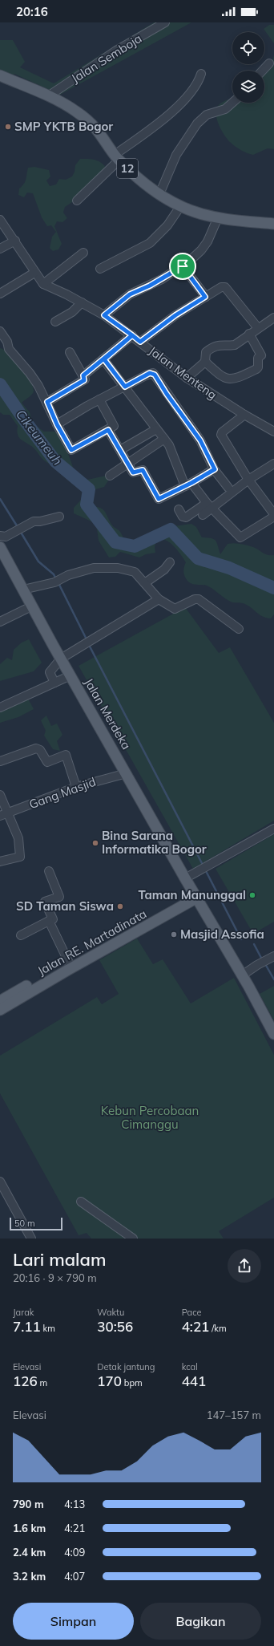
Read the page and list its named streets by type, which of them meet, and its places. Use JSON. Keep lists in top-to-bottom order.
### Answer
{
  "streets": {
    "main road": ["12", "Jalan Merdeka", "Jalan RE. Martadinata"],
    "street": ["Jalan Semboja", "Jalan Menteng", "Gang Masjid"]
  },
  "crossings": [
    ["Jalan Semboja", "12"],
    ["Jalan Merdeka", "Gang Masjid"],
    ["Jalan Merdeka", "Jalan RE. Martadinata"]
  ],
  "water": ["Cikeumeuh"],
  "parks": ["Kebun Percobaan Cimanggu"],
  "places": [
    "SMP YKTB Bogor",
    "Bina Sarana Informatika Bogor",
    "Taman Manunggal",
    "SD Taman Siswa",
    "Masjid Assofia"
  ],
  "scale_bar": "50 m",
  "page": {
    "status": "20:16",
    "scale": "50 m",
    "heading": ["Lari malam", "20:16 · 9 × 790 m"],
    "stats": [
      ["Jarak", "7.11 km"],
      ["Waktu", "30:56"],
      ["Pace", "4:21 /km"],
      ["Elevasi", "126 m"],
      ["Detak jantung", "170 bpm"],
      ["kcal", "441"]
    ],
    "chart": ["Elevasi", "147–157 m"],
    "list": [
      {
        "name": "790 m",
        "note": "4:13"
      },
      {
        "name": "1.6 km",
        "note": "4:21"
      },
      {
        "name": "2.4 km",
        "note": "4:09"
      },
      {
        "name": "3.2 km",
        "note": "4:07"
      }
    ],
    "buttons": ["Simpan", "Bagikan"]
  }
}
